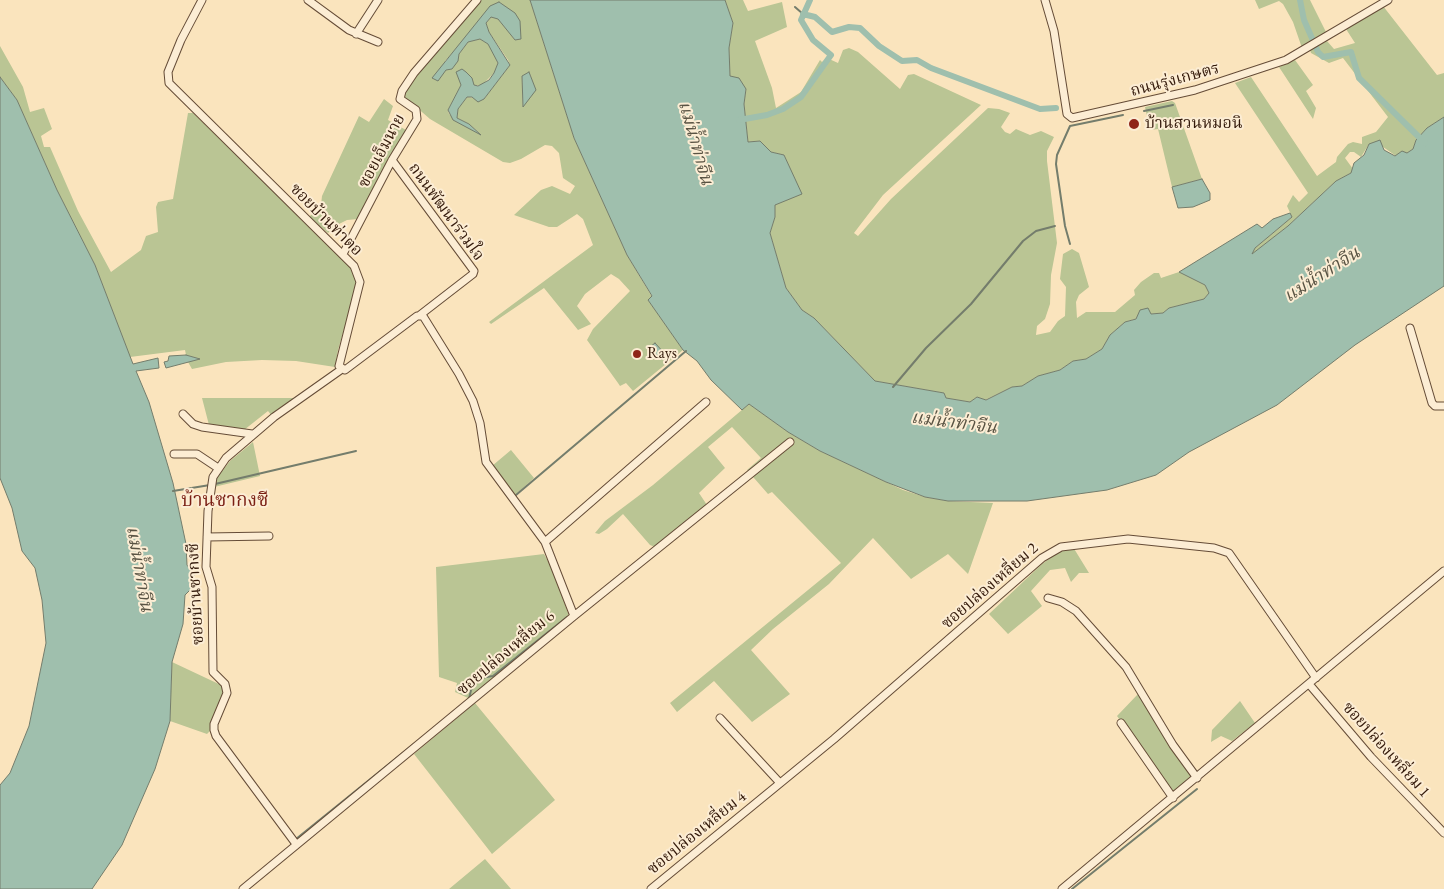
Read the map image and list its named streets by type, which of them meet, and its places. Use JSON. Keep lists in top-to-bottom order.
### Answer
{
  "streets": {
    "street": [
      "ถนนรุ่งเกษตร",
      "ซอยเอ็มนาย",
      "ถนนพัฒนาร่วมใจ",
      "ซอยบ้านท่าตอ",
      "ซอยปล่องเหลี่ยม 2",
      "ซอยบ้านซากงซี",
      "ซอยปล่องเหลี่ยม 6",
      "ซอยปล่องเหลี่ยม 1",
      "ซอยปล่องเหลี่ยม 4"
    ]
  },
  "crossings": [
    ["ซอยเอ็มนาย", "ถนนพัฒนาร่วมใจ"],
    ["ซอยเอ็มนาย", "ซอยบ้านท่าตอ"],
    ["ซอยบ้านท่าตอ", "ซอยบ้านซากงซี"],
    ["ซอยปล่องเหลี่ยม 2", "ซอยปล่องเหลี่ยม 4"],
    ["ซอยบ้านซากงซี", "ซอยปล่องเหลี่ยม 6"]
  ],
  "districts": ["บ้านซากงซี"],
  "water": ["แม่น้ำท่าจีน"],
  "places": ["บ้านสวนหมอนิ", "Rays"]
}
